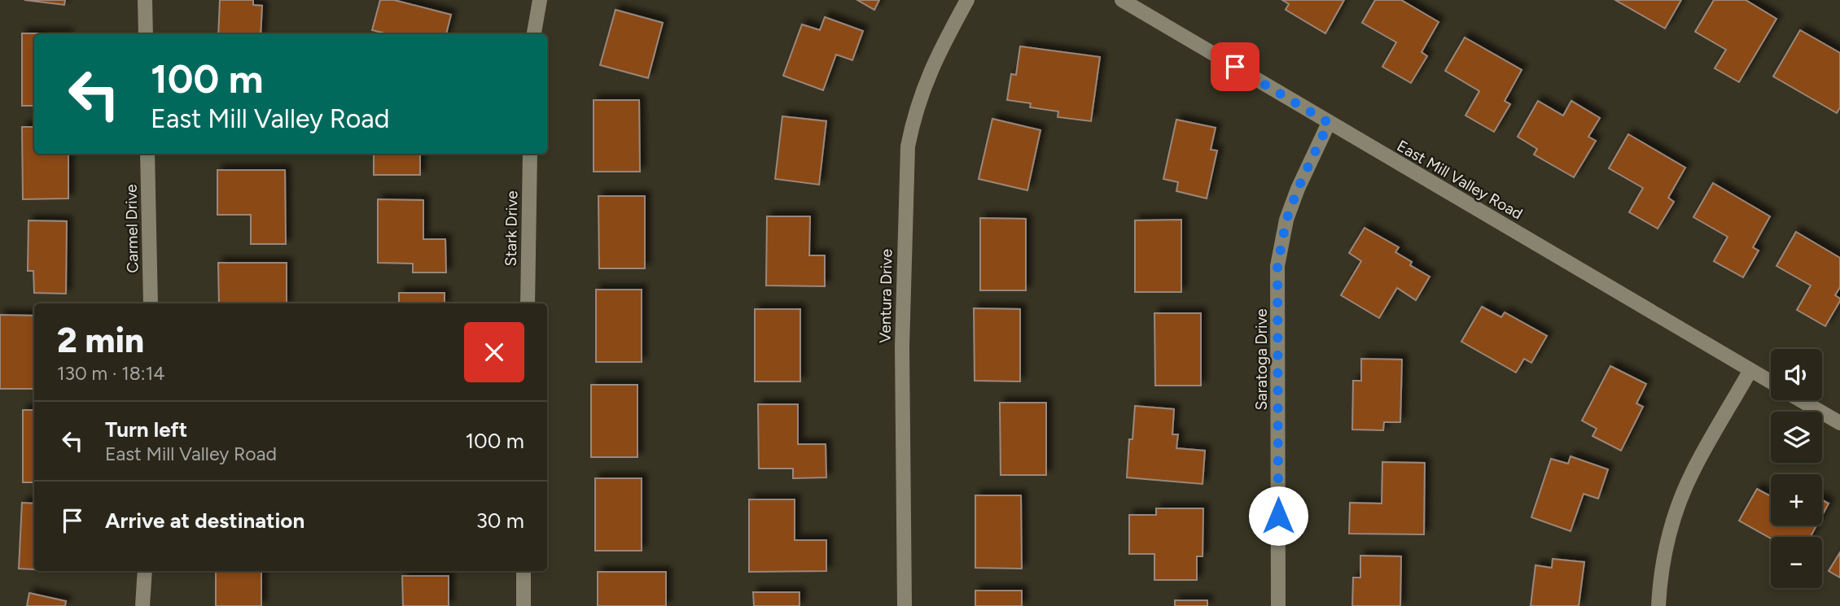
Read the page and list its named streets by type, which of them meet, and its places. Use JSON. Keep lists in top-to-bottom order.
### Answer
{
  "streets": {
    "street": [
      "East Mill Valley Road",
      "Carmel Drive",
      "Stark Drive",
      "Ventura Drive",
      "Saratoga Drive"
    ]
  },
  "crossings": [
    ["East Mill Valley Road", "Saratoga Drive"]
  ],
  "page": {
    "turn": ["100 m", "East Mill Valley Road"],
    "heading": ["2 min", "130 m · 18:14"],
    "map_buttons": ["+", "−"],
    "list": [
      {
        "name": "Turn left",
        "note": "East Mill Valley Road",
        "value": "100 m"
      },
      {
        "name": "Arrive at destination",
        "value": "30 m"
      }
    ]
  }
}
